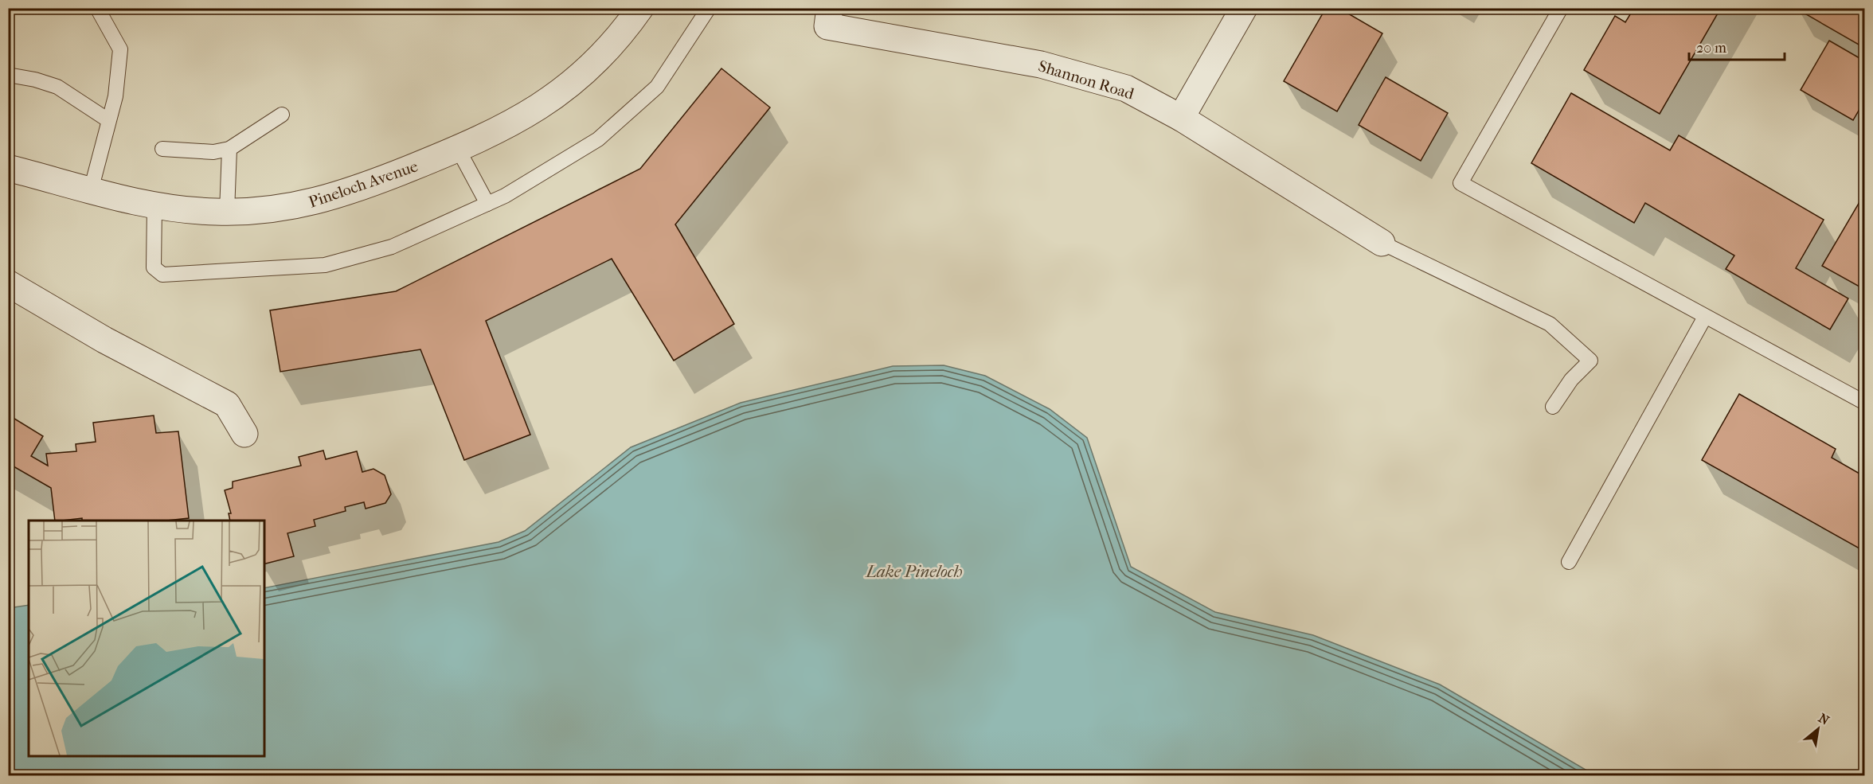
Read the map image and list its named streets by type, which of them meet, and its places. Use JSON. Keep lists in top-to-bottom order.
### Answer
{
  "streets": {
    "street": ["Shannon Road", "Pineloch Avenue"]
  },
  "water": ["Lake Pineloch"],
  "scale_bar": "20 m",
  "north": "top right"
}
